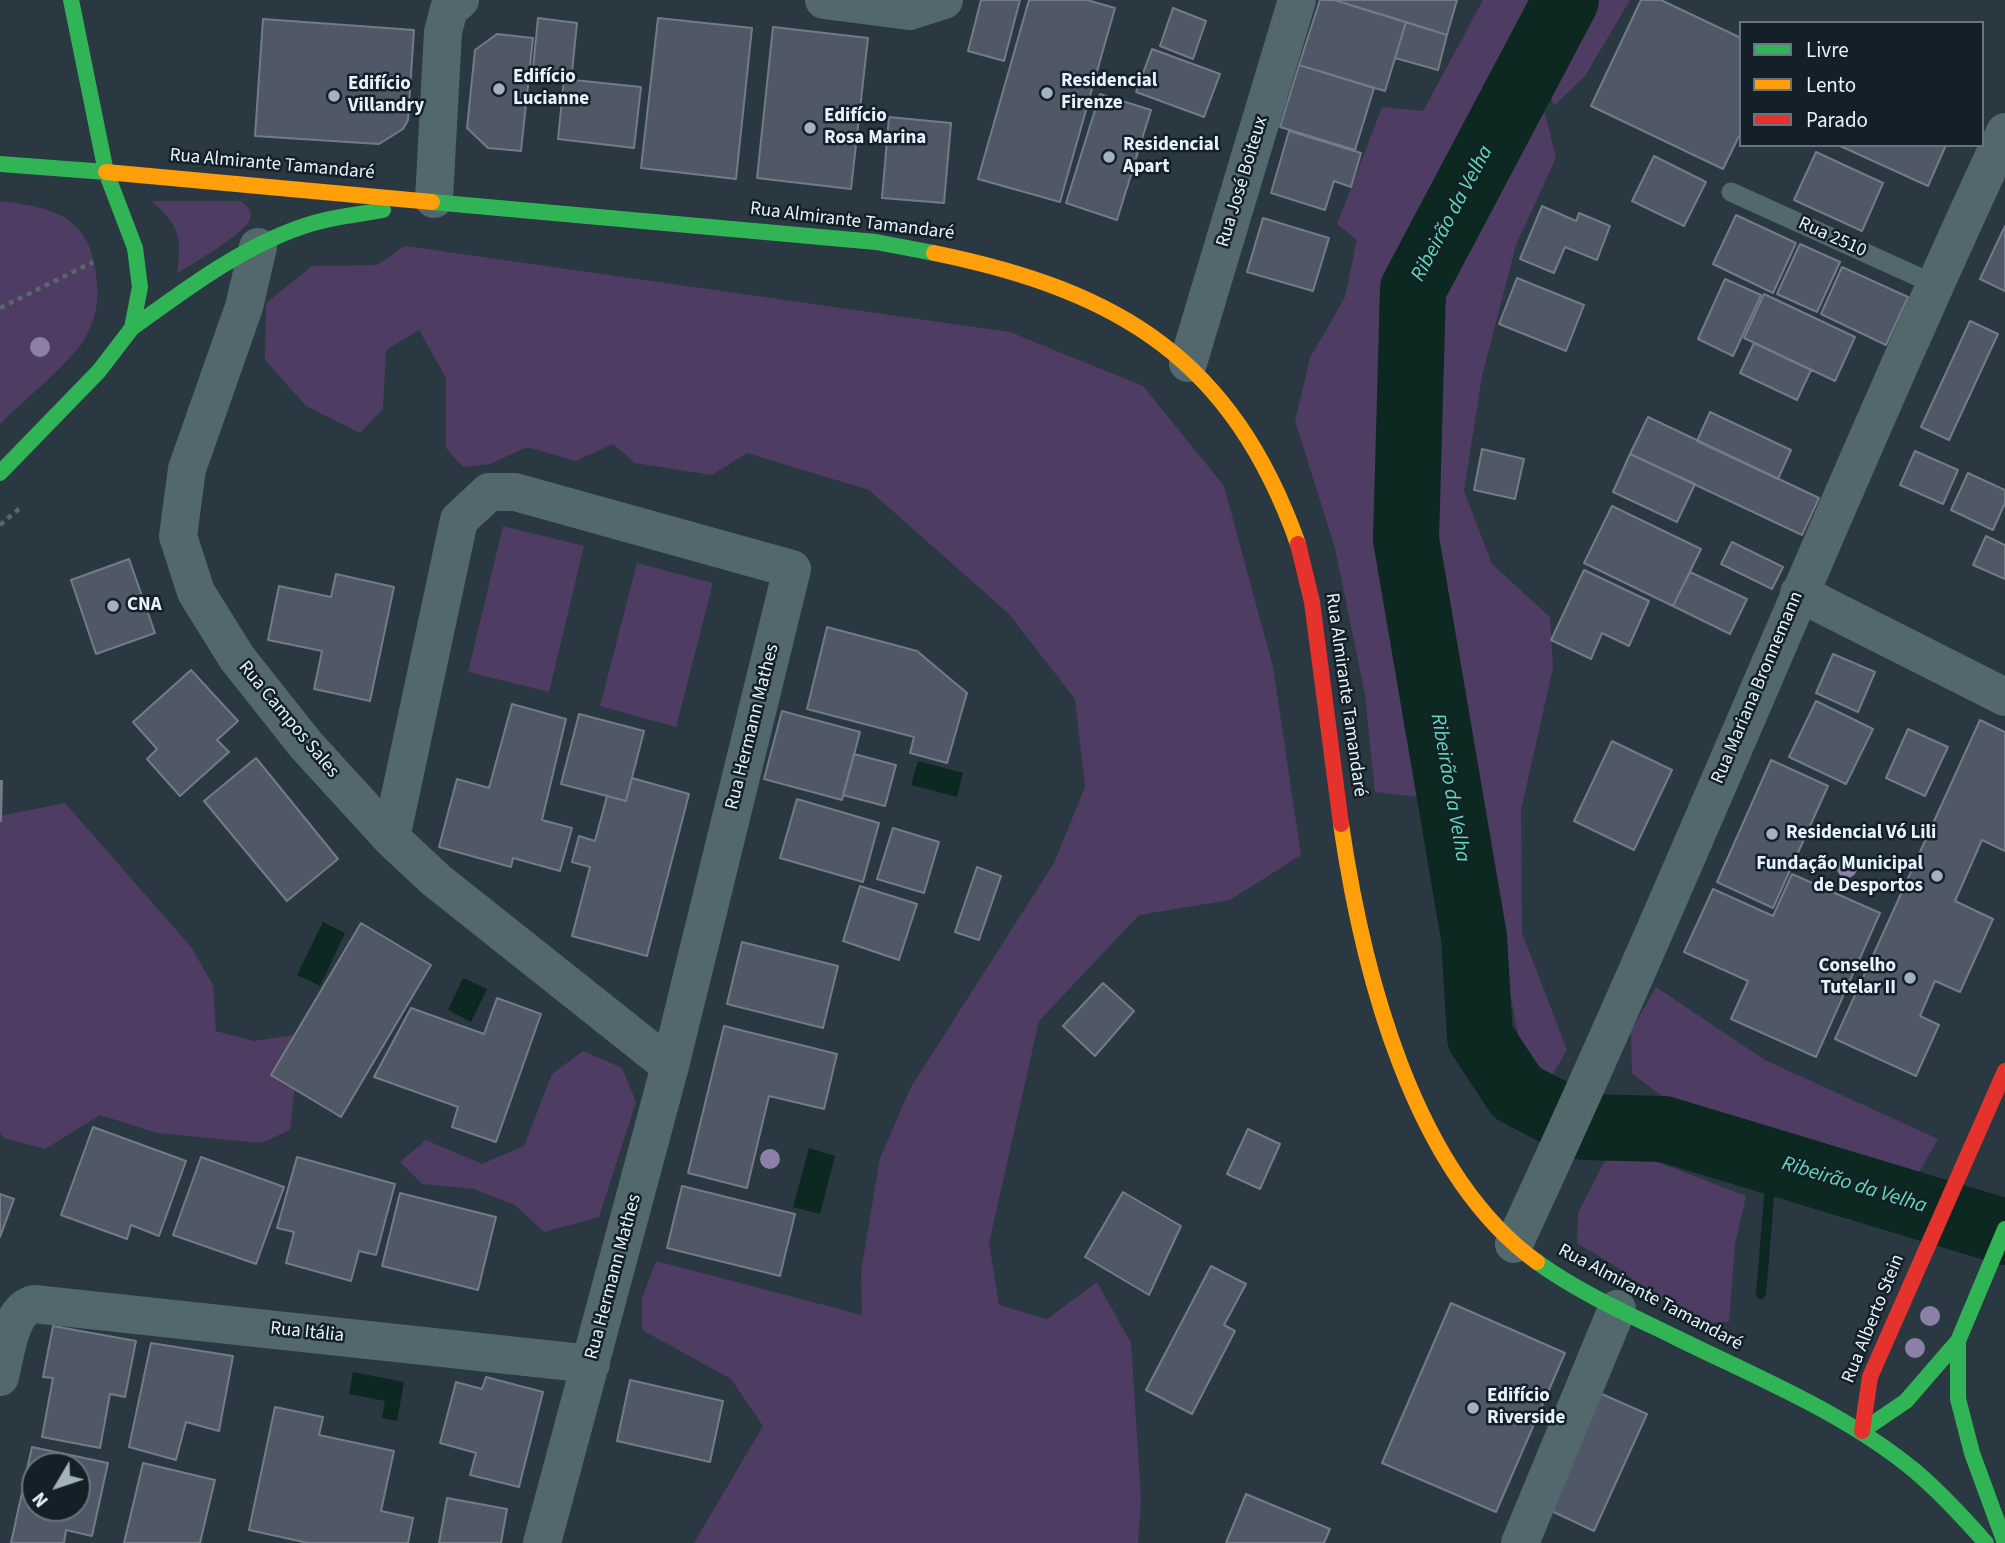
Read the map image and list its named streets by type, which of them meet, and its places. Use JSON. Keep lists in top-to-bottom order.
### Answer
{
  "streets": {
    "main road": ["Rua Almirante Tamandaré", "Rua Alberto Stein"],
    "street": [
      "Rua José Boiteux",
      "Rua Mariana Bronnemann",
      "Rua Campos Sales",
      "Rua Hermann Mathes",
      "Rua Itália"
    ],
    "lane": ["Rua 2510"]
  },
  "crossings": [
    ["Rua Almirante Tamandaré", "Rua José Boiteux"],
    ["Rua Almirante Tamandaré", "Rua Mariana Bronnemann"],
    ["Rua Almirante Tamandaré", "Rua Campos Sales"],
    ["Rua Almirante Tamandaré", "Rua Alberto Stein"],
    ["Rua 2510", "Rua Mariana Bronnemann"],
    ["Rua Campos Sales", "Rua Hermann Mathes"],
    ["Rua Hermann Mathes", "Rua Itália"]
  ],
  "water": ["Ribeirão da Velha"],
  "places": [
    "Edifício Lucianne",
    "Residencial Firenze",
    "Edifício Villandry",
    "Edifício Rosa Marina",
    "Residencial Apart",
    "CNA",
    "Residencial Vó Lili",
    "Fundação Municipal de Desportos",
    "Conselho Tutelar II",
    "Edifício Riverside"
  ],
  "legend": ["Livre", "Lento", "Parado"],
  "north": "bottom left"
}
